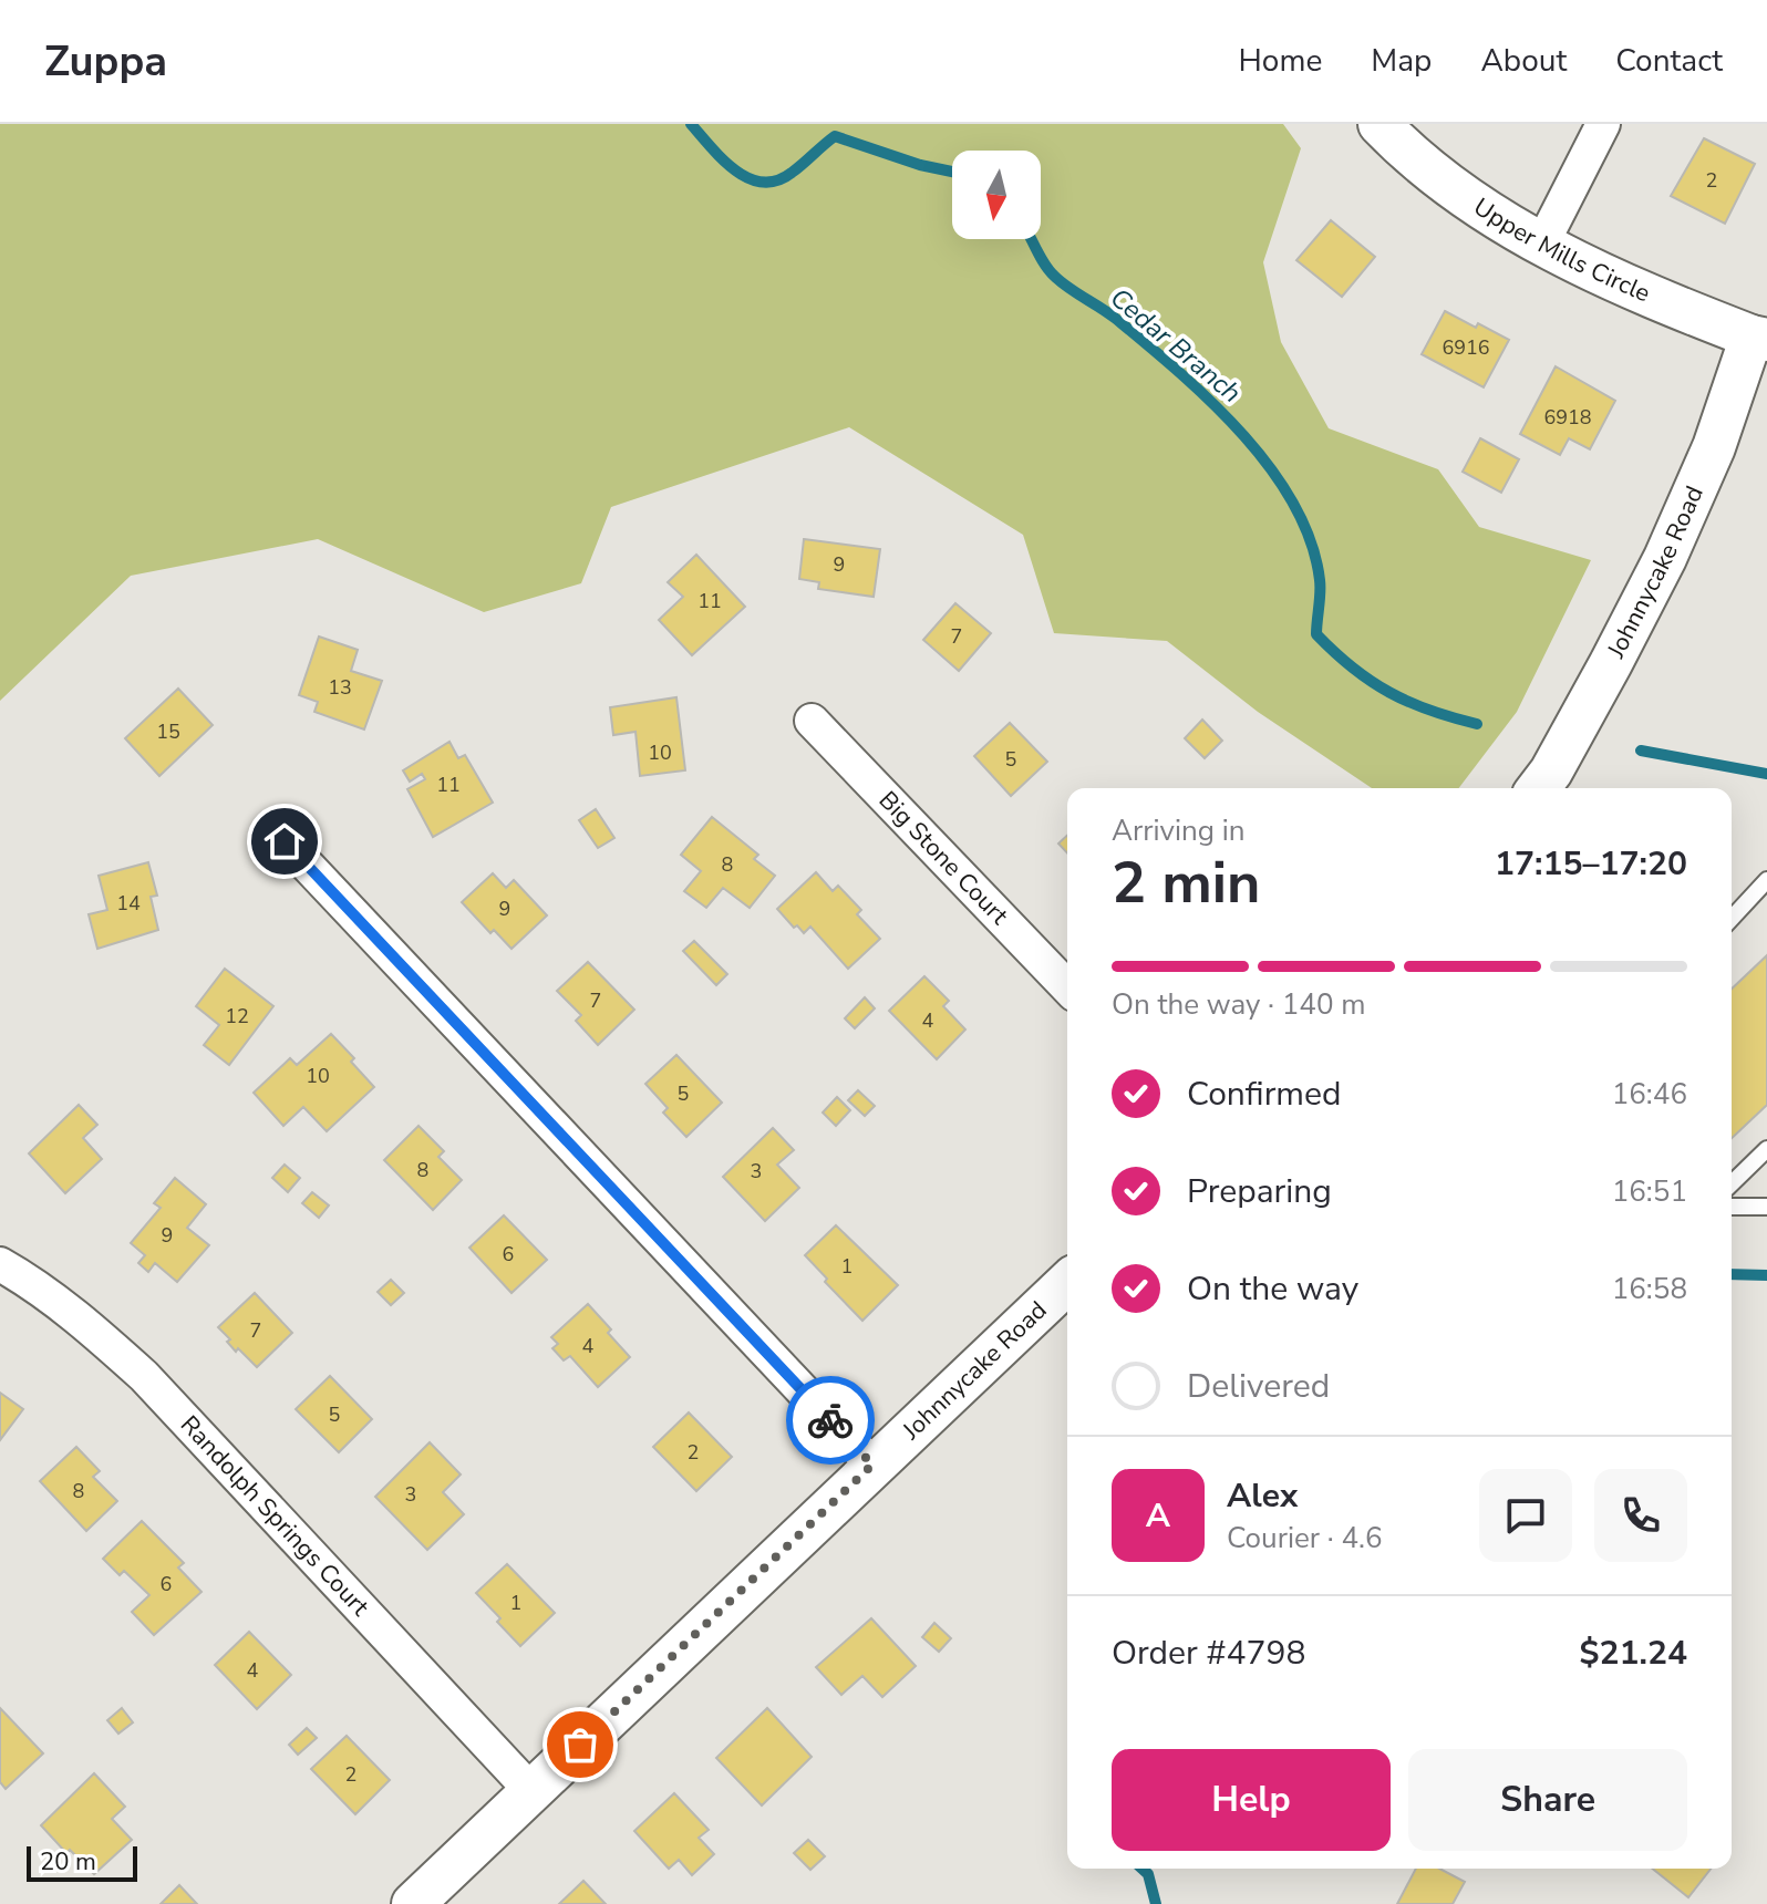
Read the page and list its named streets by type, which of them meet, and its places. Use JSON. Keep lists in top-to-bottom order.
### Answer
{
  "streets": {
    "street": [
      "Upper Mills Circle",
      "Johnnycake Road",
      "Big Stone Court",
      "Randolph Springs Court"
    ]
  },
  "crossings": [
    ["Upper Mills Circle", "Johnnycake Road"],
    ["Johnnycake Road", "Randolph Springs Court"]
  ],
  "water": ["Cedar Branch"],
  "house_numbers": [
    "2",
    "6916",
    "6918",
    "9",
    "11",
    "7",
    "13",
    "15",
    "10",
    "5",
    "11",
    "8",
    "14",
    "9",
    "7",
    "12",
    "4",
    "10",
    "5",
    "8",
    "3",
    "9",
    "6",
    "1",
    "7",
    "4",
    "5",
    "2",
    "8",
    "3",
    "6",
    "1",
    "4",
    "2"
  ],
  "scale_bar": "20 m",
  "north": "bottom",
  "page": {
    "header": "Zuppa",
    "nav": [
      "Home",
      "Map",
      "About",
      "Contact"
    ],
    "heading": ["2 min", "Arriving in", "17:15–17:20"],
    "panel": [
      "Alex",
      "Courier · 4.6",
      "Order #4798",
      "$21.24"
    ],
    "bar": "On the way · 140 m",
    "list": [
      ["Confirmed", "16:46"],
      ["Preparing", "16:51"],
      ["On the way", "16:58"],
      "Delivered"
    ],
    "round": "A",
    "buttons": ["Help", "Share"],
    "scale": "20 m"
  }
}
